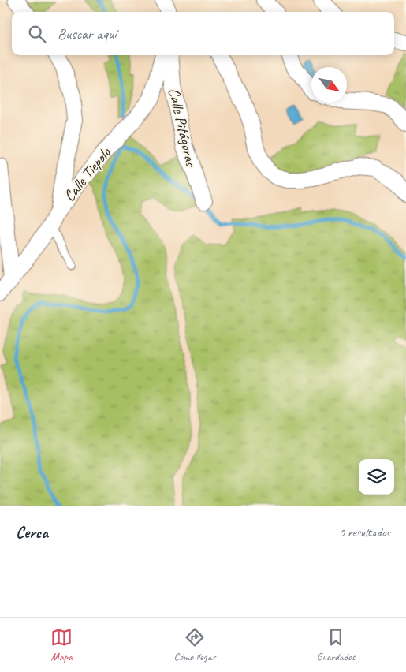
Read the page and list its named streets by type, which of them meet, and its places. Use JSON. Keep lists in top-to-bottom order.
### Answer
{
  "streets": {
    "street": ["Calle Pitágoras", "Calle Tiepolo"]
  },
  "north": "bottom right",
  "page": {
    "search": "Buscar aquí",
    "heading": ["Cerca", "0 resultados"],
    "nav": ["Mapa", "Cómo llegar", "Guardados"]
  }
}
